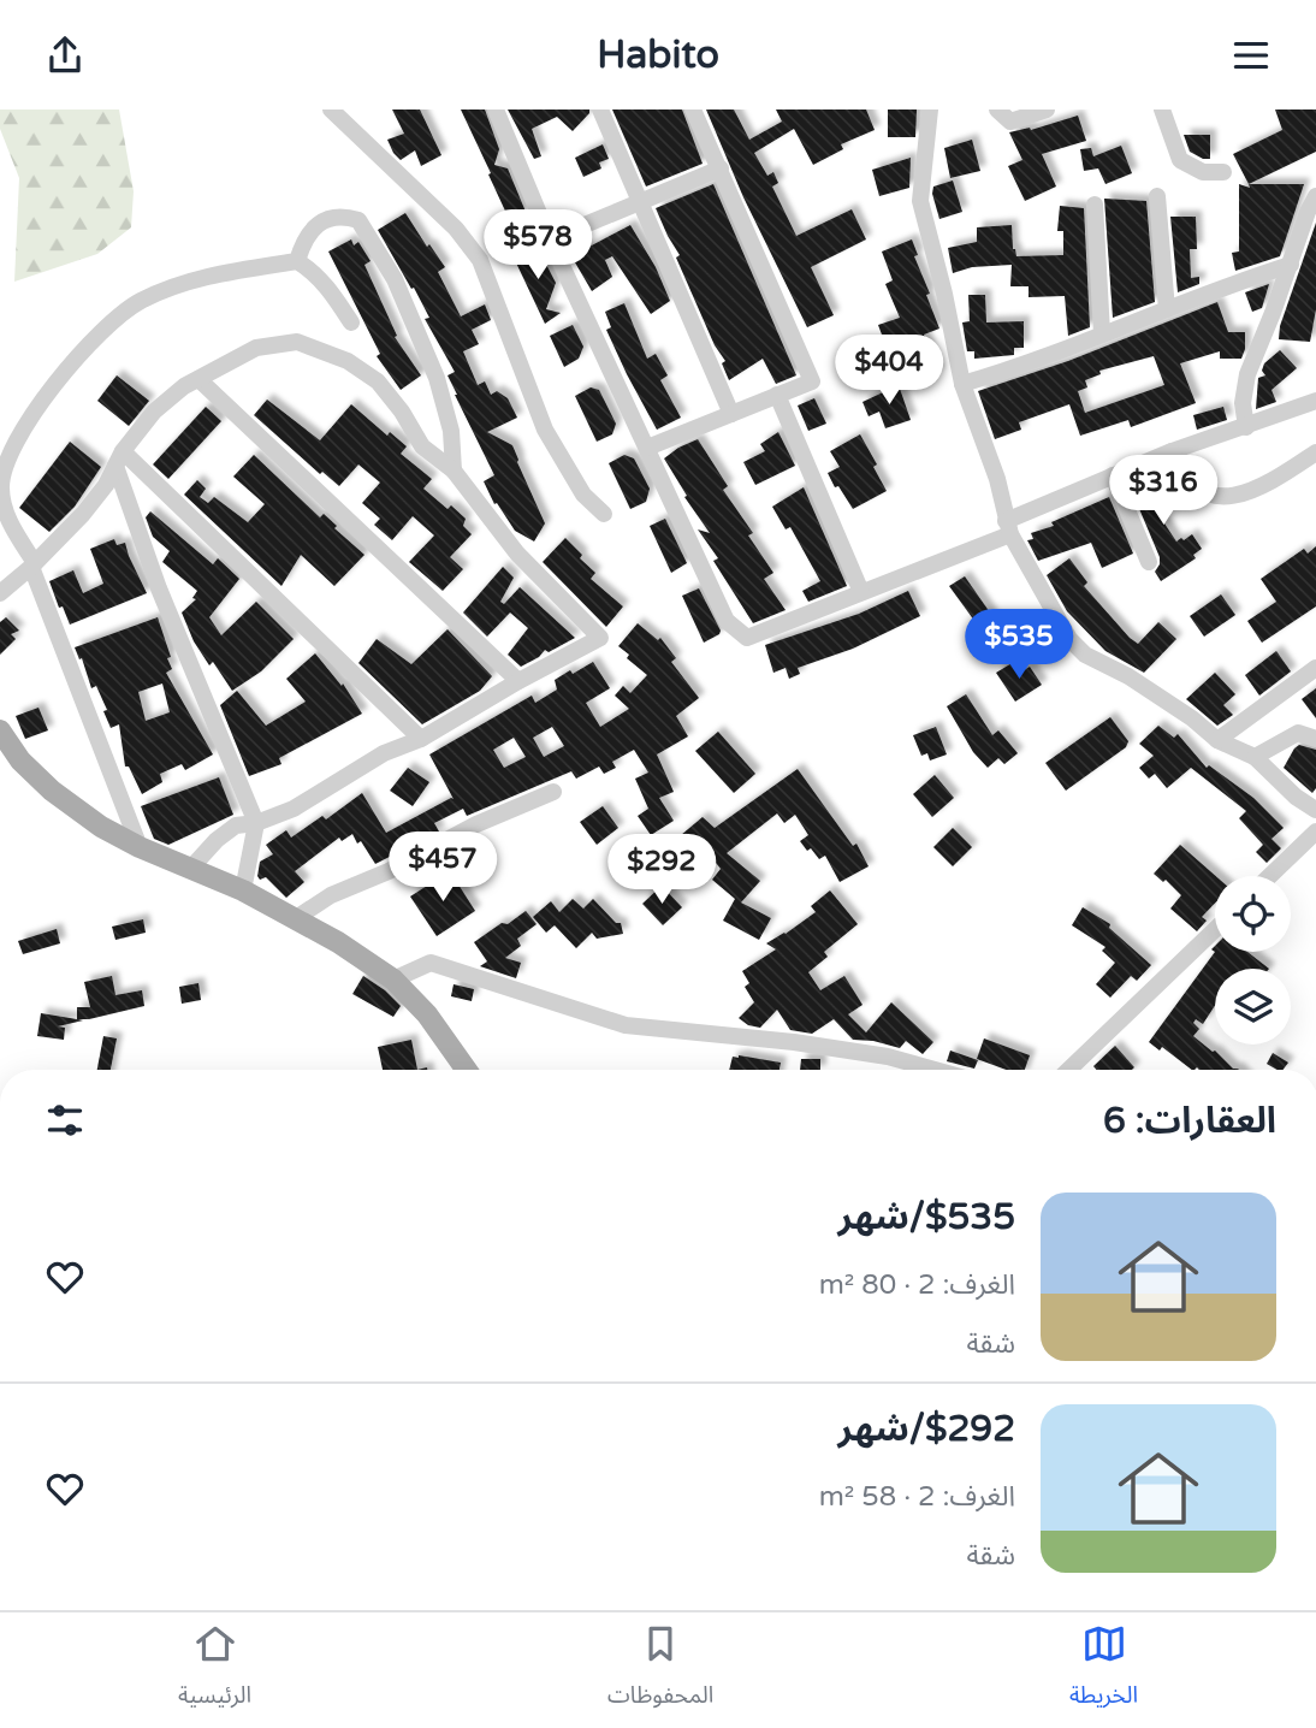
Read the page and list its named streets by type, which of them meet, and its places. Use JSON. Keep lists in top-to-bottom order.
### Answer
{
  "page": {
    "header": "Habito",
    "price": [
      "$578",
      "$404",
      "$316",
      "$535",
      "$457",
      "$292"
    ],
    "heading": "العقارات: 6",
    "list": [
      {
        "name": "$535/شهر",
        "note": "الغرف: 2 · 80 m² · شقة"
      },
      {
        "name": "$292/شهر",
        "note": "الغرف: 2 · 58 m² · شقة"
      }
    ],
    "tabs": ["الخريطة", "المحفوظات", "الرئيسية"]
  }
}
